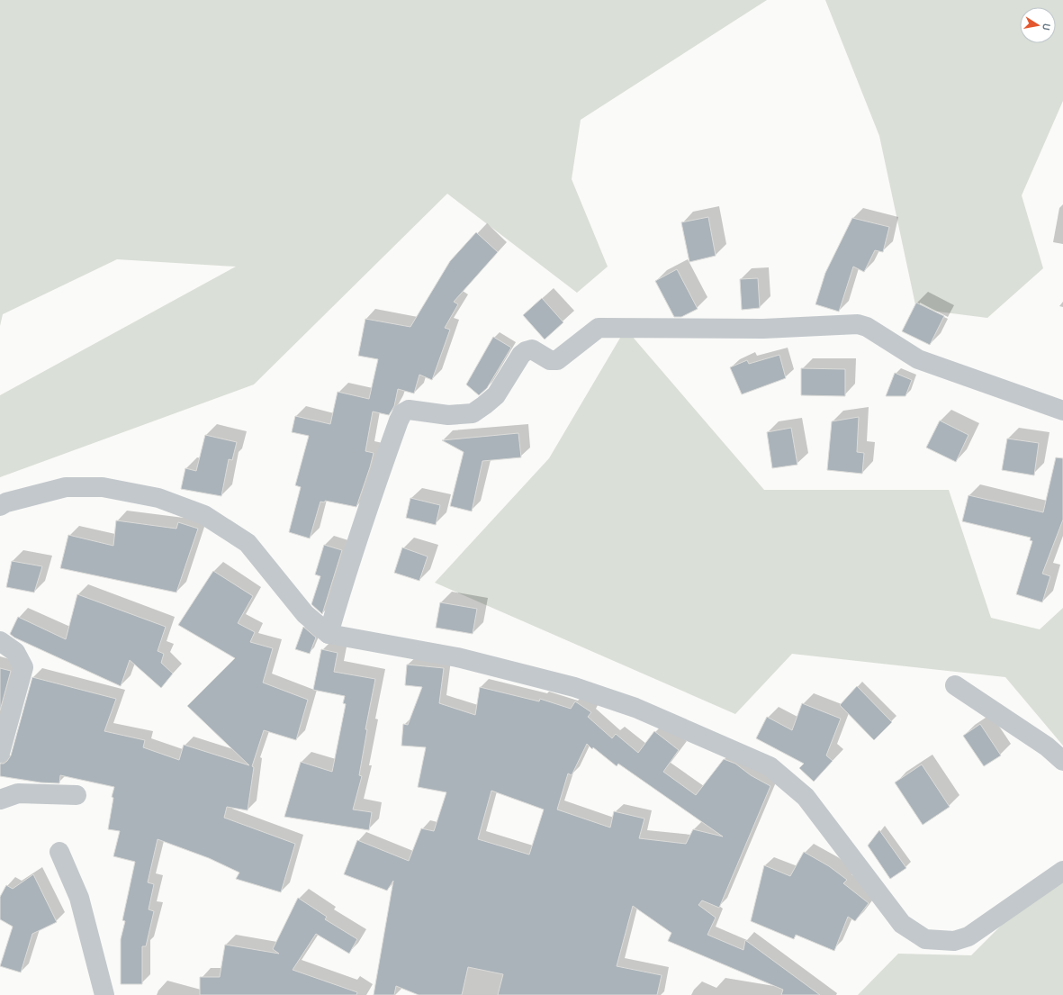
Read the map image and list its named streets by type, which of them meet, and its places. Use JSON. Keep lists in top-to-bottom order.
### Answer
{
  "north": "right"
}
